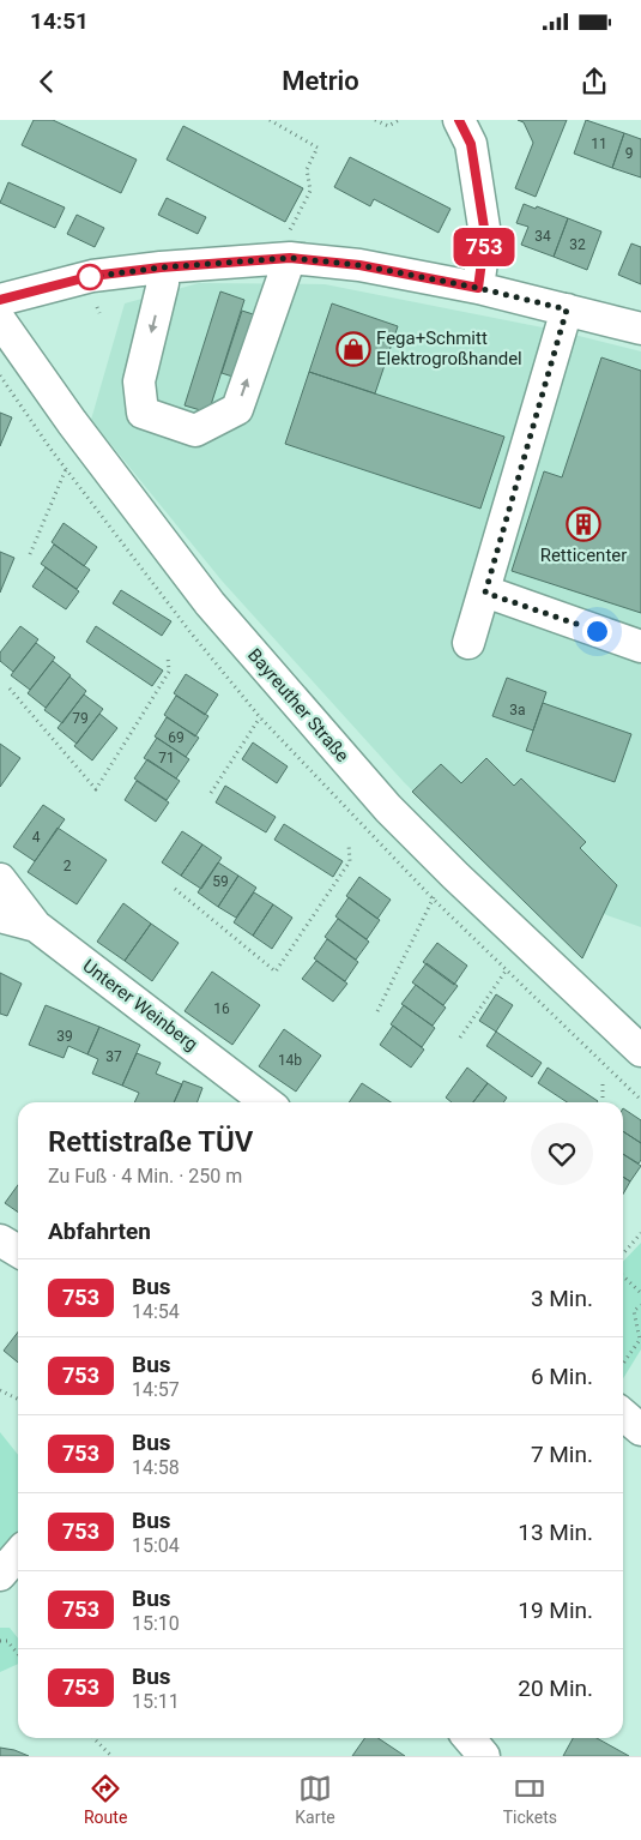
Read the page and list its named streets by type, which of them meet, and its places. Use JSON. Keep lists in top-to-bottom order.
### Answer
{
  "streets": {
    "street": ["Bayreuther Straße", "Unterer Weinberg"]
  },
  "places": {
    "shop": ["Fega+Schmitt Elektrogroßhandel"],
    "building": ["Retticenter"]
  },
  "lines": ["bus line 753"],
  "house_numbers": [
    "11",
    "9",
    "34",
    "32",
    "3a",
    "79",
    "69",
    "71",
    "4",
    "2",
    "59",
    "16",
    "39",
    "37",
    "14b"
  ],
  "page": {
    "status": "14:51",
    "header": "Metrio",
    "on_map": "753",
    "heading": [
      ["Rettistraße TÜV", "Zu Fuß · 4 Min. · 250 m"],
      "Abfahrten"
    ],
    "list": [
      {
        "mark": "753",
        "name": "Bus",
        "note": "14:54",
        "value": "3 Min."
      },
      {
        "mark": "753",
        "name": "Bus",
        "note": "14:57",
        "value": "6 Min."
      },
      {
        "mark": "753",
        "name": "Bus",
        "note": "14:58",
        "value": "7 Min."
      },
      {
        "mark": "753",
        "name": "Bus",
        "note": "15:04",
        "value": "13 Min."
      },
      {
        "mark": "753",
        "name": "Bus",
        "note": "15:10",
        "value": "19 Min."
      },
      {
        "mark": "753",
        "name": "Bus",
        "note": "15:11",
        "value": "20 Min."
      }
    ],
    "tabs": ["Route", "Karte", "Tickets"]
  }
}
